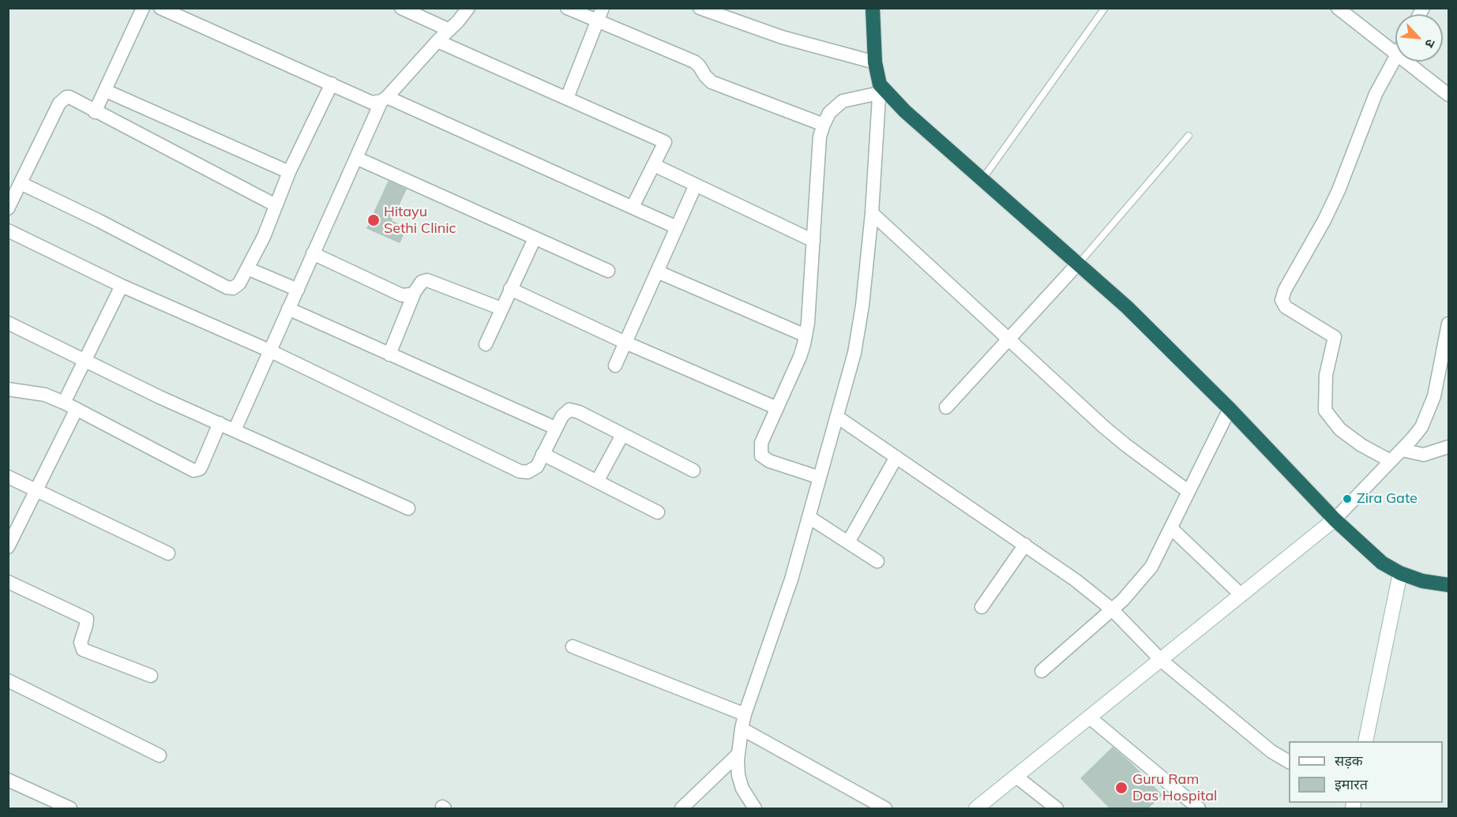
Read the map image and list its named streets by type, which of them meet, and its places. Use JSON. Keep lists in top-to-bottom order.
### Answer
{
  "places": ["Hitayu Sethi Clinic", "Zira Gate", "Guru Ram Das Hospital"],
  "legend": ["सड़क", "इमारत"],
  "north": "bottom right"
}
